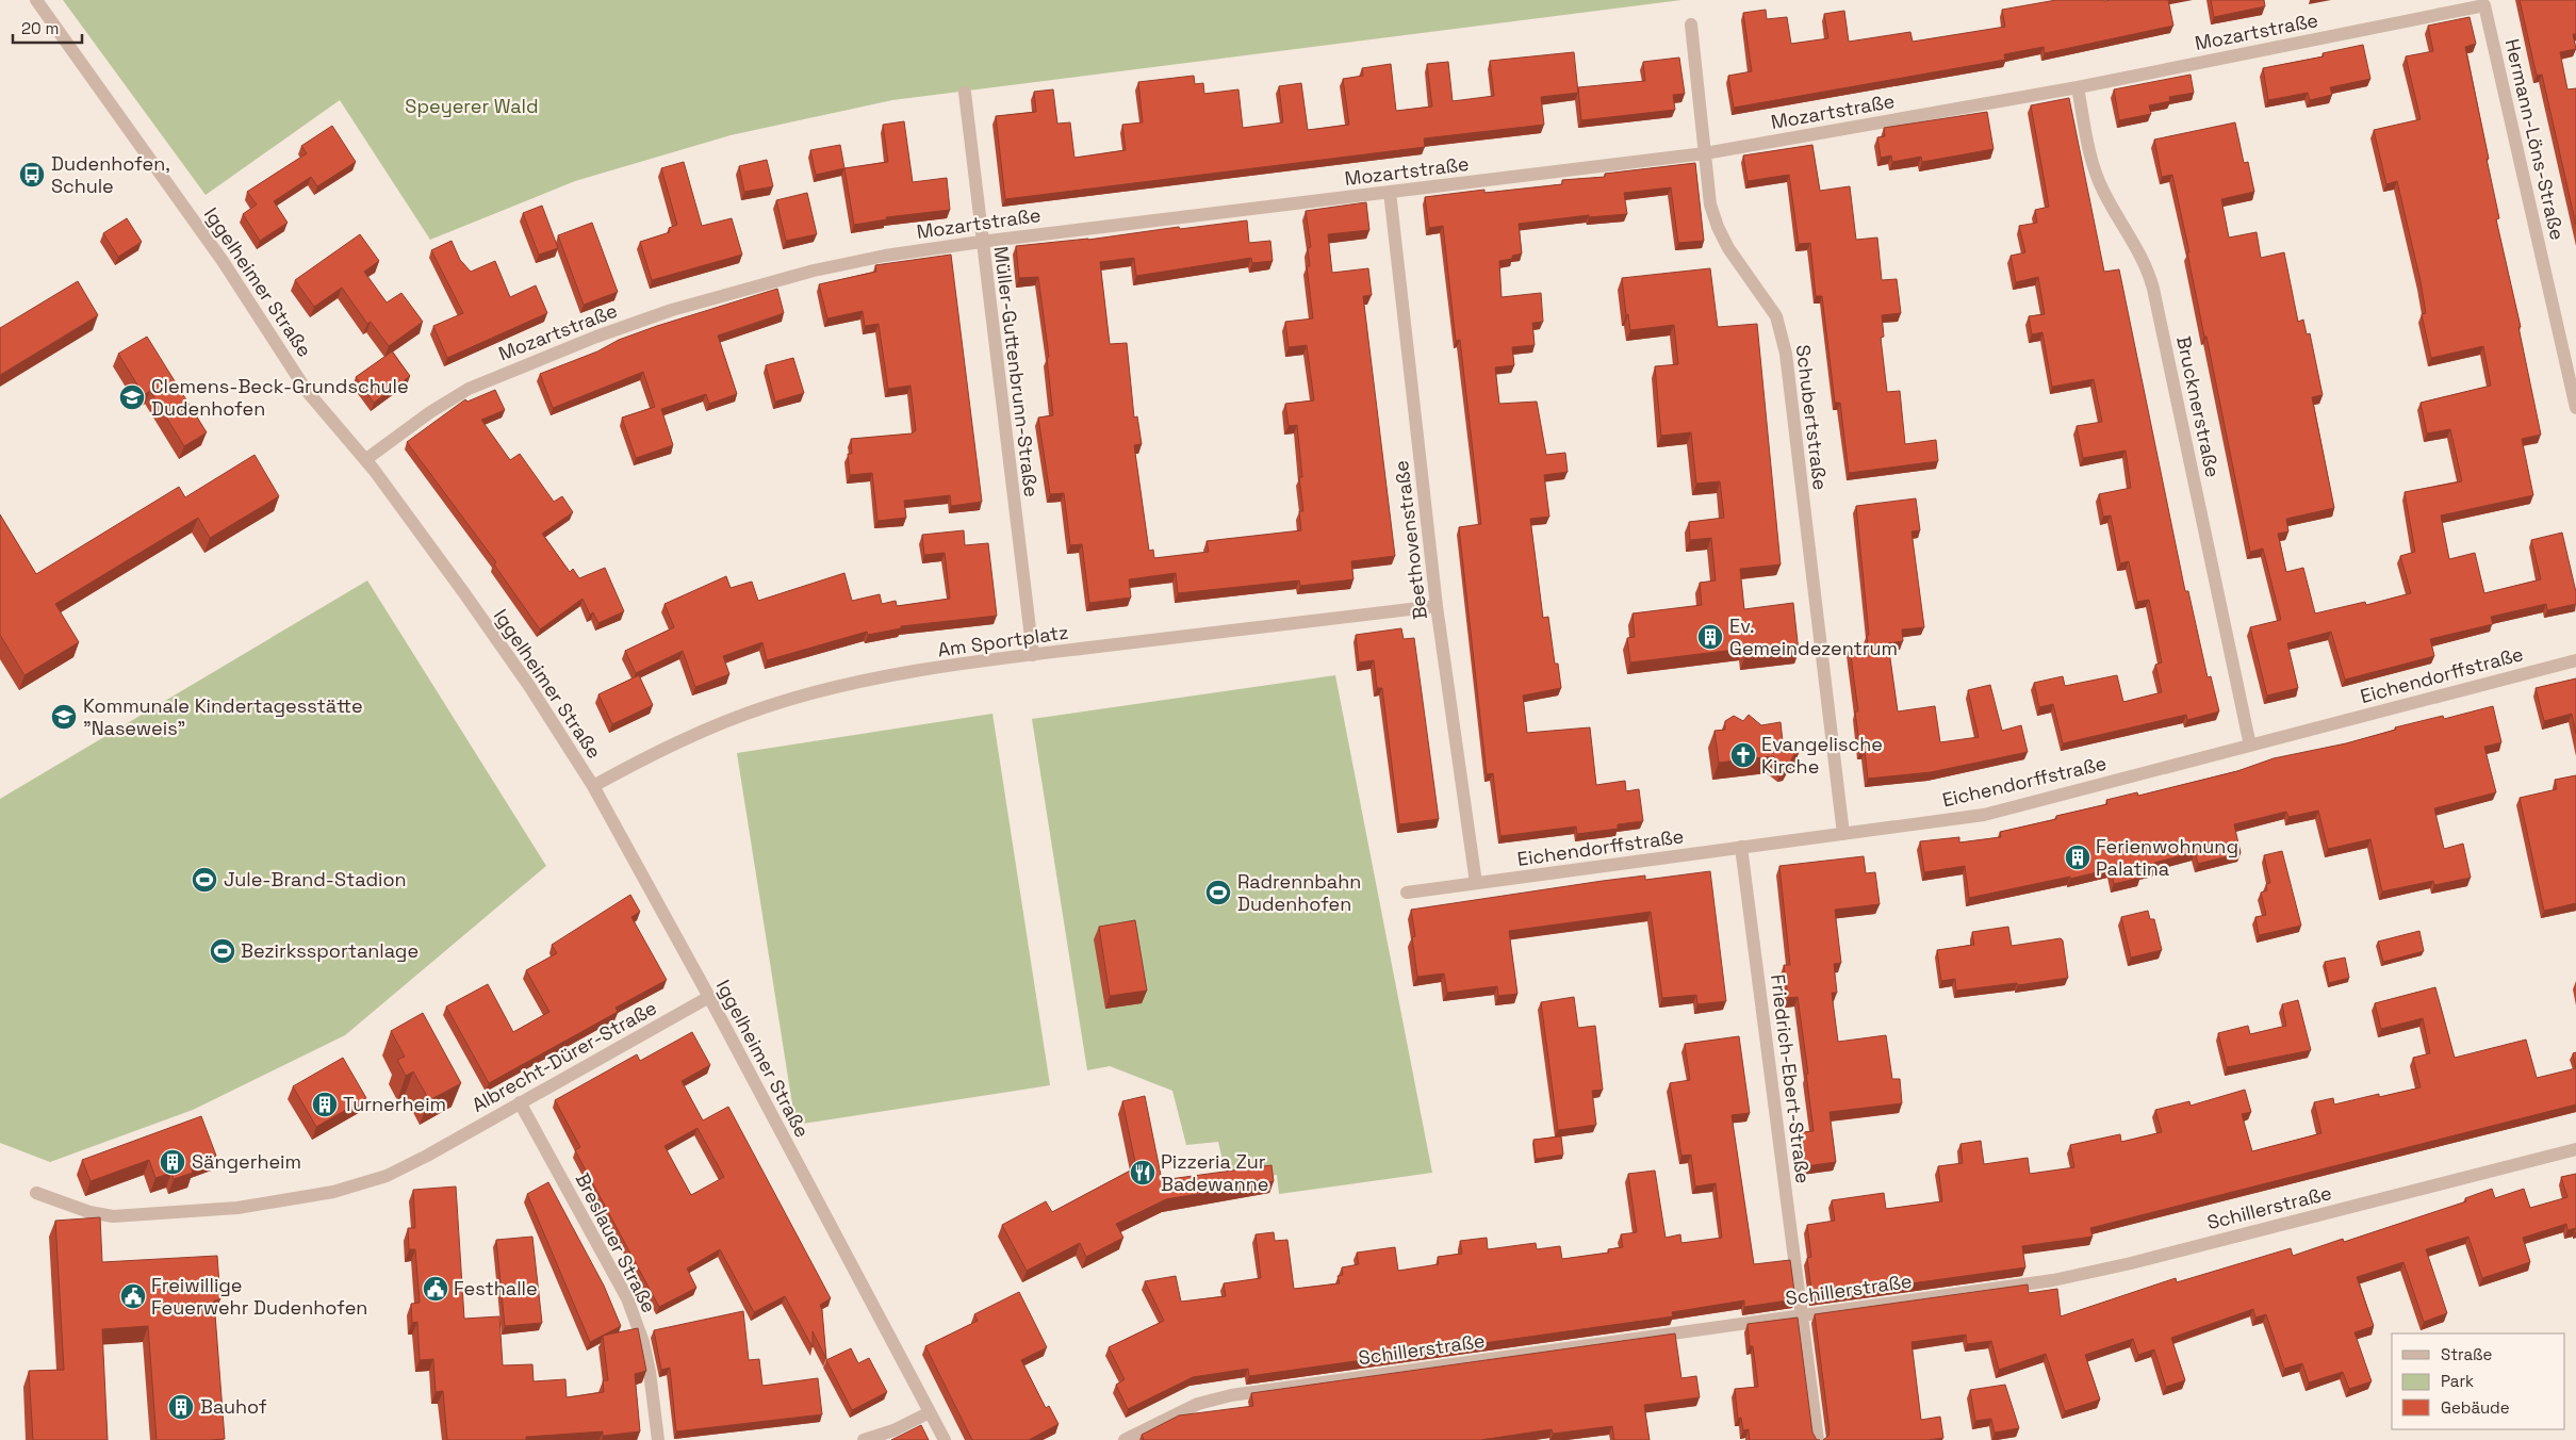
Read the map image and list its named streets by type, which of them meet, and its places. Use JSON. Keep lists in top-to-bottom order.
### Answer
{
  "streets": {
    "street": [
      "Mozartstraße",
      "Hermann-Löns-Straße",
      "Iggelheimer Straße",
      "Müller-Guttenbrunn-Straße",
      "Brucknerstraße",
      "Schubertstraße",
      "Beethovenstraße",
      "Am Sportplatz",
      "Eichendorffstraße",
      "Albrecht-Dürer-Straße",
      "Friedrich-Ebert-Straße",
      "Schillerstraße",
      "Breslauer Straße"
    ]
  },
  "crossings": [
    ["Mozartstraße", "Hermann-Löns-Straße"],
    ["Mozartstraße", "Iggelheimer Straße"],
    ["Mozartstraße", "Müller-Guttenbrunn-Straße"],
    ["Mozartstraße", "Brucknerstraße"],
    ["Mozartstraße", "Schubertstraße"],
    ["Mozartstraße", "Beethovenstraße"],
    ["Iggelheimer Straße", "Am Sportplatz"],
    ["Iggelheimer Straße", "Albrecht-Dürer-Straße"],
    ["Müller-Guttenbrunn-Straße", "Am Sportplatz"],
    ["Brucknerstraße", "Eichendorffstraße"],
    ["Schubertstraße", "Eichendorffstraße"],
    ["Beethovenstraße", "Am Sportplatz"],
    ["Beethovenstraße", "Eichendorffstraße"],
    ["Eichendorffstraße", "Friedrich-Ebert-Straße"],
    ["Albrecht-Dürer-Straße", "Breslauer Straße"],
    ["Friedrich-Ebert-Straße", "Schillerstraße"]
  ],
  "parks": ["Speyerer Wald"],
  "places": {
    "bus stop": ["Dudenhofen, Schule"],
    "school or university": ["Clemens-Beck-Grundschule Dudenhofen", "Kommunale Kindertagesstätte \"Naseweis\""],
    "building": [
      "Ev. Gemeindezentrum",
      "Ferienwohnung Palatina",
      "Turnerheim",
      "Sängerheim",
      "Bauhof"
    ],
    "church": ["Evangelische Kirche"],
    "sports": ["Jule-Brand-Stadion", "Radrennbahn Dudenhofen", "Bezirkssportanlage"],
    "restaurant": ["Pizzeria Zur Badewanne"],
    "public building": ["Festhalle", "Freiwillige Feuerwehr Dudenhofen"]
  },
  "legend": ["Straße", "Park", "Gebäude"],
  "scale_bar": "20 m"
}
